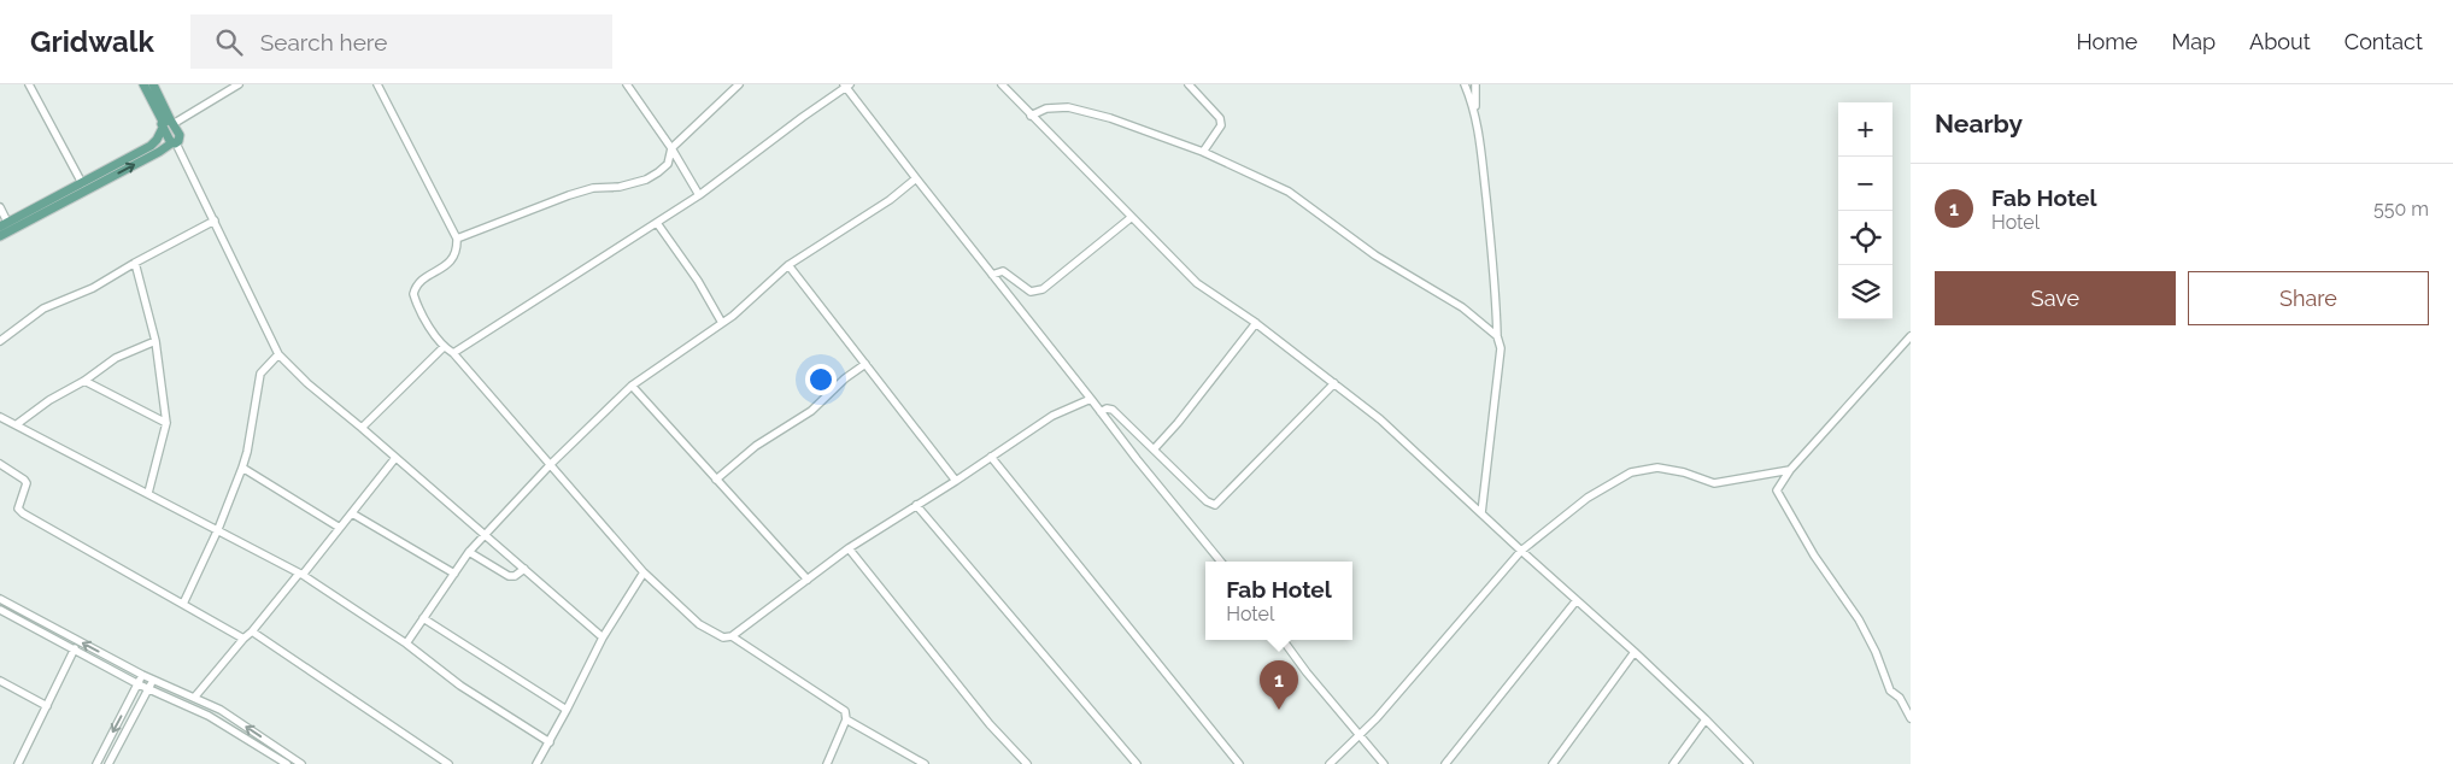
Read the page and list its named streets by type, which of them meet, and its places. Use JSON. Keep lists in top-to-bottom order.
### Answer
{
  "page": {
    "header": "Gridwalk",
    "search": "Search here",
    "nav": [
      "Home",
      "Map",
      "About",
      "Contact"
    ],
    "heading": "Nearby",
    "map_buttons": ["+", "−"],
    "list": [
      {
        "mark": "1",
        "name": "Fab Hotel",
        "note": "Hotel",
        "value": "550 m"
      }
    ],
    "buttons": ["Save", "Share"],
    "popup": ["Fab Hotel", "Hotel"],
    "pins": "1"
  }
}
